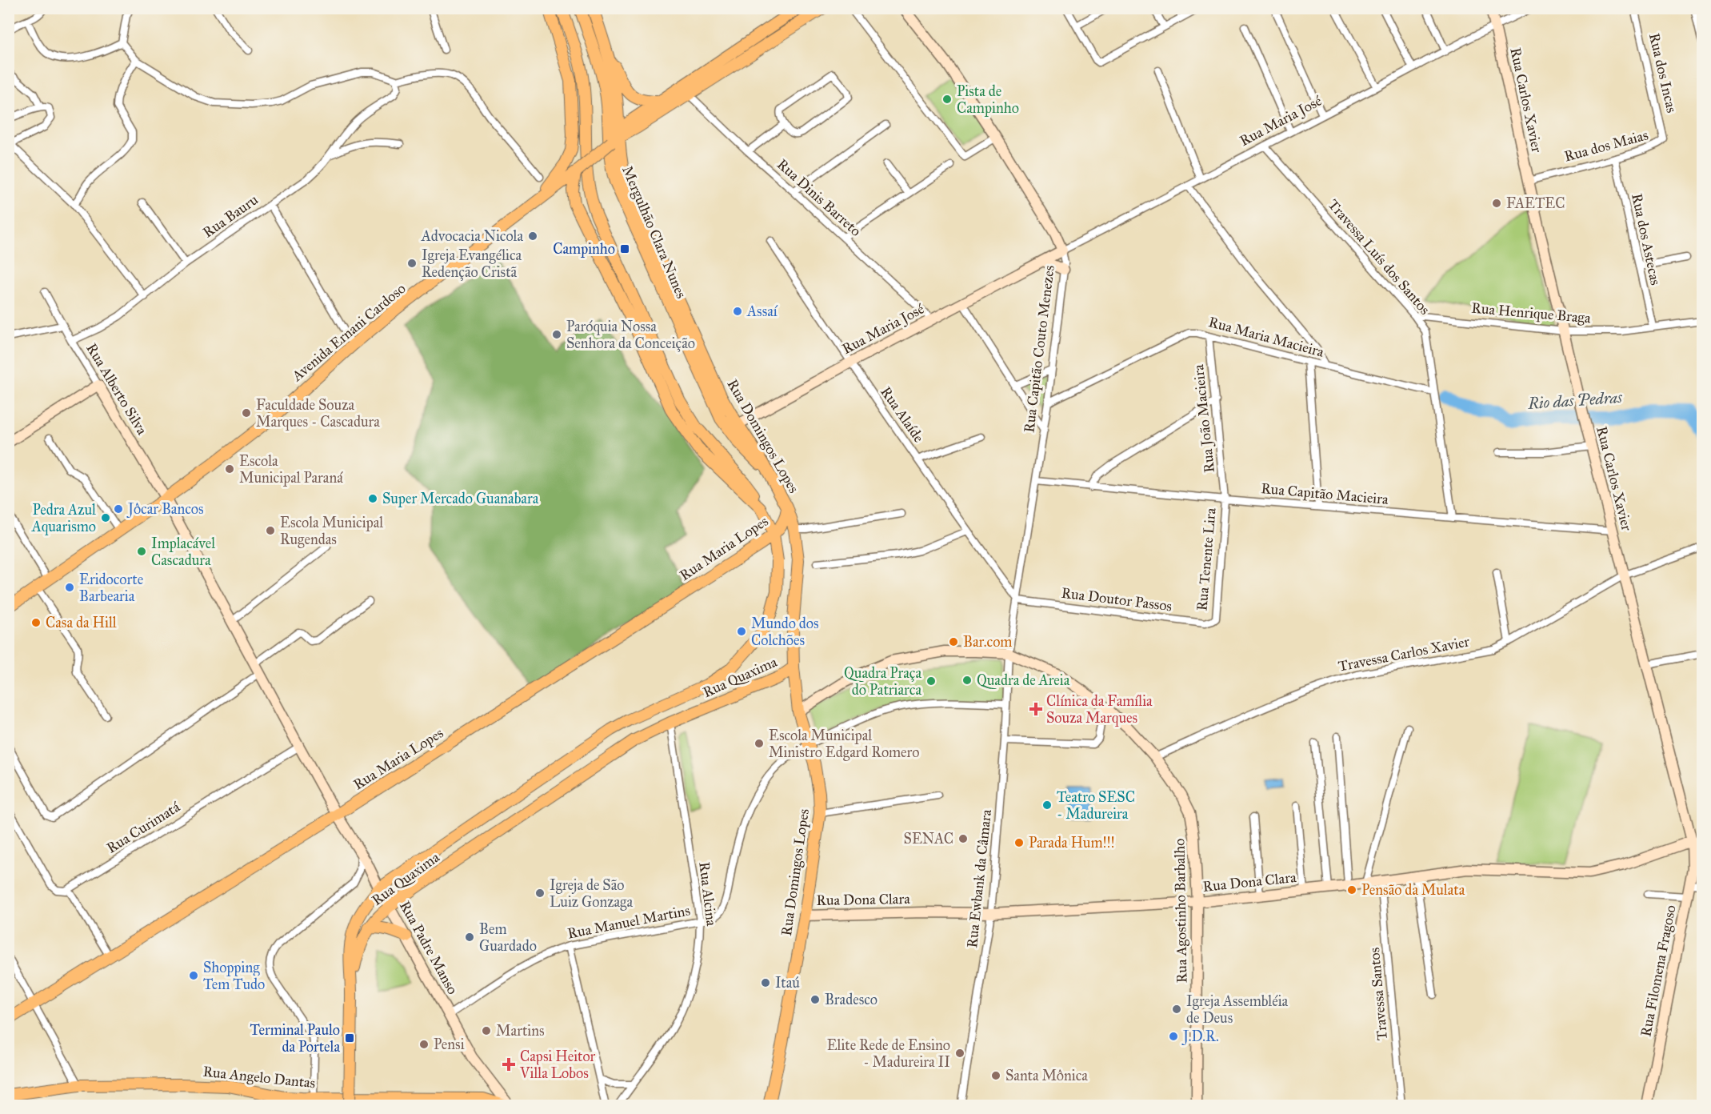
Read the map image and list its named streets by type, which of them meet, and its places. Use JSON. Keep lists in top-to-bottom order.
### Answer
{
  "streets": {
    "main road": [
      "Mergulhão Clara Nunes",
      "Avenida Ernani Cardoso",
      "Rua Domingos Lopes",
      "Rua Maria Lopes",
      "Rua Quaxima",
      "Rua Angelo Dantas"
    ],
    "street": [
      "Rua dos Incas",
      "Rua Carlos Xavier",
      "Rua Maria José",
      "Rua dos Maias",
      "Rua Dinis Barreto",
      "Rua Bauru",
      "Rua dos Astecas",
      "Travessa Luís dos Santos",
      "Rua Henrique Braga",
      "Rua Maria Macieira",
      "Rua Capitão Couto Menezes",
      "Rua Alberto Silva",
      "Rua Alaíde",
      "Rua João Macieira",
      "Rua Capitão Macieira",
      "Rua Tenente Lira",
      "Rua Doutor Passos",
      "Travessa Carlos Xavier",
      "Rua Curimatá",
      "Rua Ewbank da Câmara",
      "Rua Dona Clara",
      "Rua Alcina",
      "Rua Agostinho Barbalho",
      "Rua Manuel Martins",
      "Rua Padre Manso",
      "Rua Filomena Fragoso",
      "Travessa Santos"
    ]
  },
  "crossings": [
    ["Rua dos Incas", "Rua dos Maias"],
    ["Rua Carlos Xavier", "Rua Maria José"],
    ["Rua Carlos Xavier", "Rua dos Maias"],
    ["Rua Carlos Xavier", "Rua Henrique Braga"],
    ["Rua Carlos Xavier", "Rua Capitão Macieira"],
    ["Rua Carlos Xavier", "Travessa Carlos Xavier"],
    ["Rua Carlos Xavier", "Rua Dona Clara"],
    ["Rua Carlos Xavier", "Rua Filomena Fragoso"],
    ["Rua Maria José", "Rua Dinis Barreto"],
    ["Rua Maria José", "Travessa Luís dos Santos"],
    ["Rua Maria José", "Rua Capitão Couto Menezes"],
    ["Rua Maria José", "Rua Alaíde"],
    ["Rua Maria José", "Rua Domingos Lopes"],
    ["Rua dos Maias", "Rua dos Astecas"],
    ["Rua Bauru", "Avenida Ernani Cardoso"],
    ["Rua Bauru", "Rua Alberto Silva"],
    ["Mergulhão Clara Nunes", "Rua Domingos Lopes"],
    ["Rua dos Astecas", "Rua Henrique Braga"],
    ["Travessa Luís dos Santos", "Rua Henrique Braga"],
    ["Travessa Luís dos Santos", "Rua Maria Macieira"],
    ["Travessa Luís dos Santos", "Rua Capitão Macieira"],
    ["Avenida Ernani Cardoso", "Rua Alberto Silva"],
    ["Avenida Ernani Cardoso", "Rua Domingos Lopes"],
    ["Avenida Ernani Cardoso", "Rua Padre Manso"],
    ["Rua Maria Macieira", "Rua Capitão Couto Menezes"],
    ["Rua Maria Macieira", "Rua João Macieira"],
    ["Rua Capitão Couto Menezes", "Rua Alaíde"],
    ["Rua Capitão Couto Menezes", "Rua Capitão Macieira"],
    ["Rua Capitão Couto Menezes", "Rua Doutor Passos"],
    ["Rua Capitão Couto Menezes", "Rua Ewbank da Câmara"],
    ["Rua Capitão Couto Menezes", "Rua Agostinho Barbalho"],
    ["Rua Alberto Silva", "Rua Padre Manso"],
    ["Rua Alaíde", "Rua Doutor Passos"],
    ["Rua João Macieira", "Rua Capitão Macieira"],
    ["Rua João Macieira", "Rua Tenente Lira"],
    ["Rua Domingos Lopes", "Rua Maria Lopes"],
    ["Rua Domingos Lopes", "Rua Quaxima"],
    ["Rua Domingos Lopes", "Rua Dona Clara"],
    ["Rua Domingos Lopes", "Rua Agostinho Barbalho"],
    ["Rua Domingos Lopes", "Rua Manuel Martins"],
    ["Rua Capitão Macieira", "Rua Tenente Lira"],
    ["Rua Maria Lopes", "Rua Quaxima"],
    ["Rua Maria Lopes", "Rua Padre Manso"],
    ["Rua Tenente Lira", "Rua Doutor Passos"],
    ["Travessa Carlos Xavier", "Rua Agostinho Barbalho"],
    ["Rua Quaxima", "Rua Alcina"],
    ["Rua Quaxima", "Rua Padre Manso"],
    ["Rua Curimatá", "Rua Padre Manso"],
    ["Rua Ewbank da Câmara", "Rua Dona Clara"],
    ["Rua Ewbank da Câmara", "Rua Agostinho Barbalho"],
    ["Rua Ewbank da Câmara", "Rua Manuel Martins"],
    ["Rua Dona Clara", "Rua Agostinho Barbalho"],
    ["Rua Dona Clara", "Rua Filomena Fragoso"],
    ["Rua Dona Clara", "Travessa Santos"],
    ["Rua Alcina", "Rua Manuel Martins"],
    ["Rua Manuel Martins", "Rua Padre Manso"],
    ["Rua Padre Manso", "Rua Angelo Dantas"]
  ],
  "water": ["Rio das Pedras"],
  "places": {
    "other": [
      "Pista de Campinho",
      "FAETEC",
      "Advocacia Nicola",
      "Igreja Evangélica Redenção Cristã",
      "Assaí",
      "Paróquia Nossa Senhora da Conceição",
      "Faculdade Souza Marques - Cascadura",
      "Escola Municipal Paraná",
      "Super Mercado Guanabara",
      "Jôcar Bancos",
      "Pedra Azul Aquarismo",
      "Escola Municipal Rugendas",
      "Implacável Cascadura",
      "Eridocorte Barbearia",
      "Casa da Hill",
      "Mundo dos Colchões",
      "Bar.com",
      "Quadra de Areia",
      "Quadra Praça do Patriarca",
      "Escola Municipal Ministro Edgard Romero",
      "Teatro SESC - Madureira",
      "SENAC",
      "Parada Hum!!!",
      "Pensão da Mulata",
      "Igreja de São Luiz Gonzaga",
      "Bem Guardado",
      "Shopping Tem Tudo",
      "Itaú",
      "Bradesco",
      "Igreja Assembléia de Deus",
      "Martins",
      "J.D.R.",
      "Pensi",
      "Elite Rede de Ensino - Madureira II",
      "Santa Mônica"
    ],
    "transit": ["Campinho", "Terminal Paulo da Portela"],
    "health": ["Clínica da Família Souza Marques", "Capsi Heitor Villa Lobos"]
  }
}
